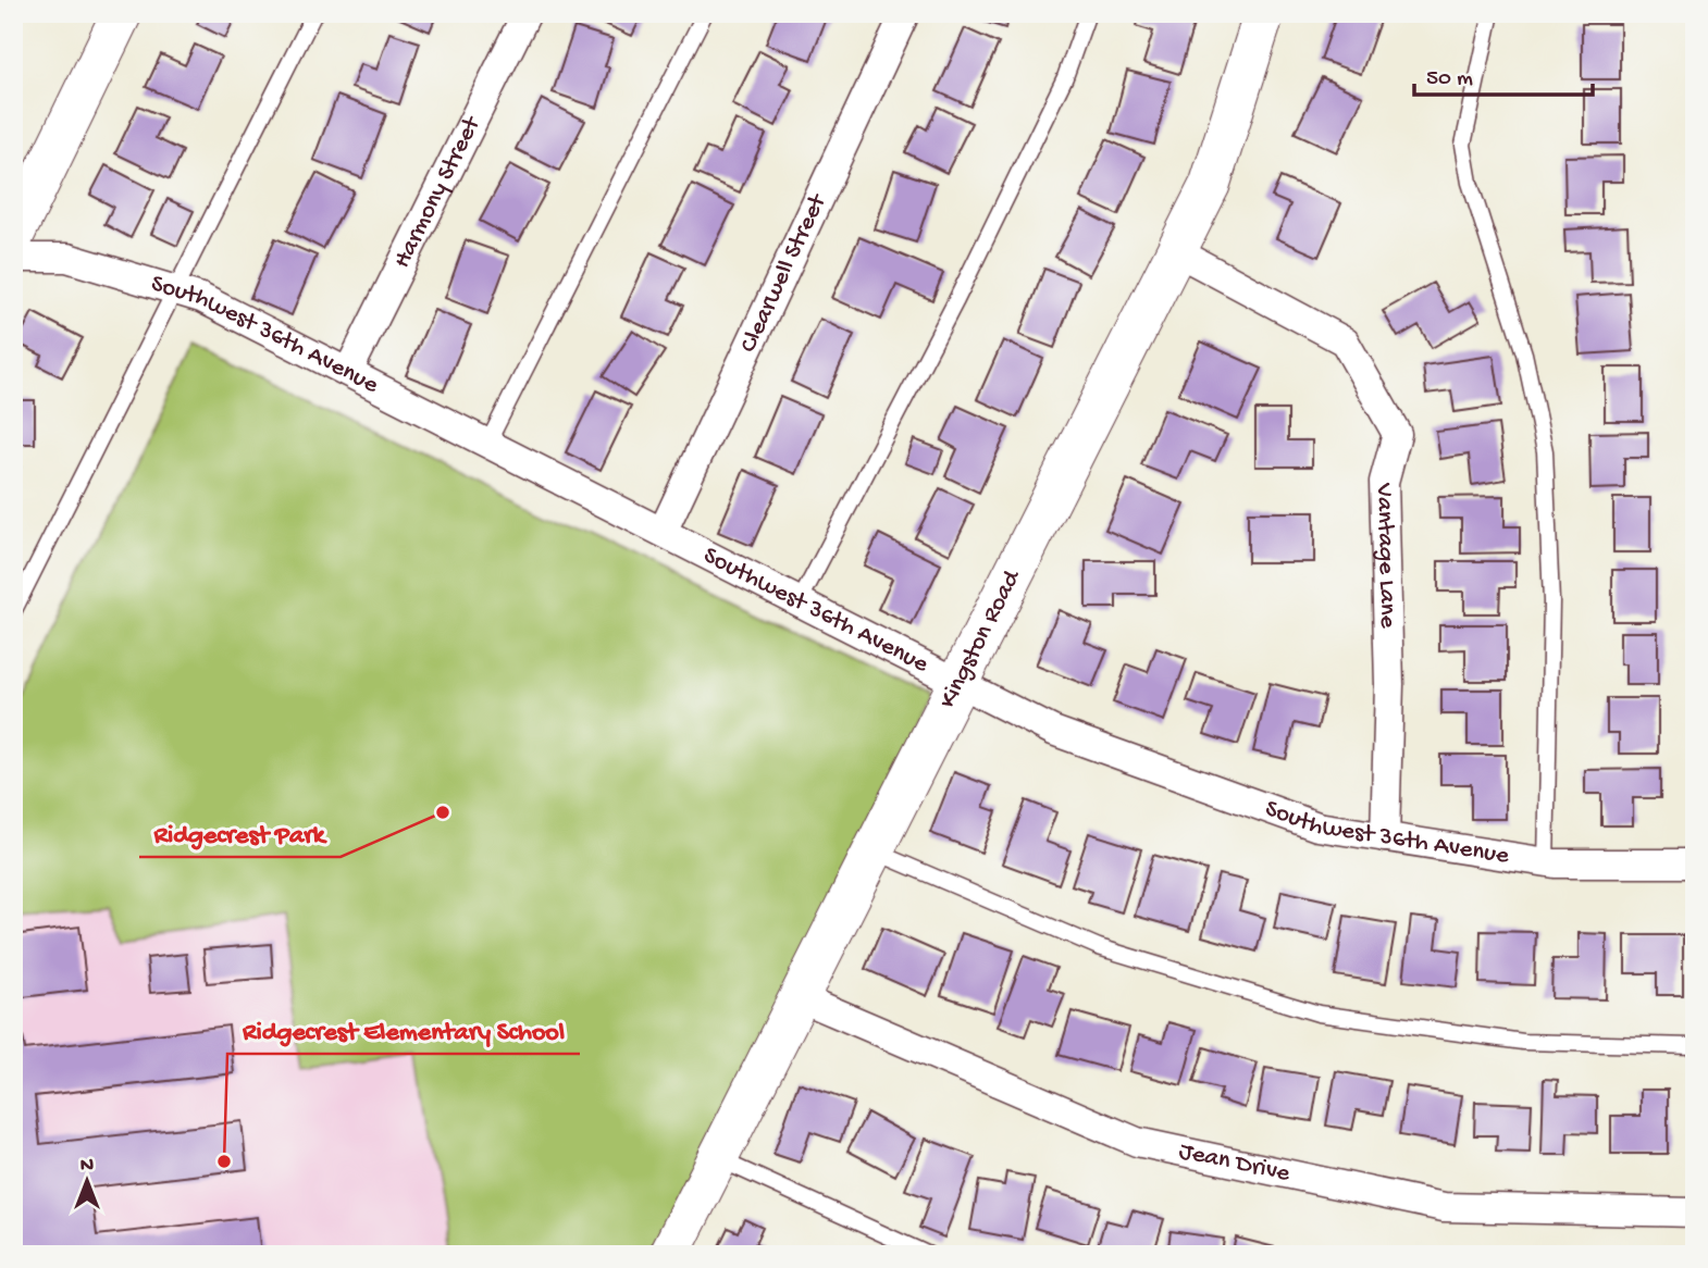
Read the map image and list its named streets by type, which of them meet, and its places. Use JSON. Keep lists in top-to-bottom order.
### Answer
{
  "streets": {
    "street": [
      "Harmony Street",
      "Clearwell Street",
      "Southwest 36th Avenue",
      "Vantage Lane",
      "Kingston Road",
      "Jean Drive"
    ]
  },
  "crossings": [
    ["Harmony Street", "Southwest 36th Avenue"],
    ["Clearwell Street", "Southwest 36th Avenue"],
    ["Southwest 36th Avenue", "Vantage Lane"],
    ["Southwest 36th Avenue", "Kingston Road"],
    ["Vantage Lane", "Kingston Road"],
    ["Kingston Road", "Jean Drive"]
  ],
  "places": ["Ridgecrest Park", "Ridgecrest Elementary School"],
  "scale_bar": "50 m",
  "north": "top"
}
